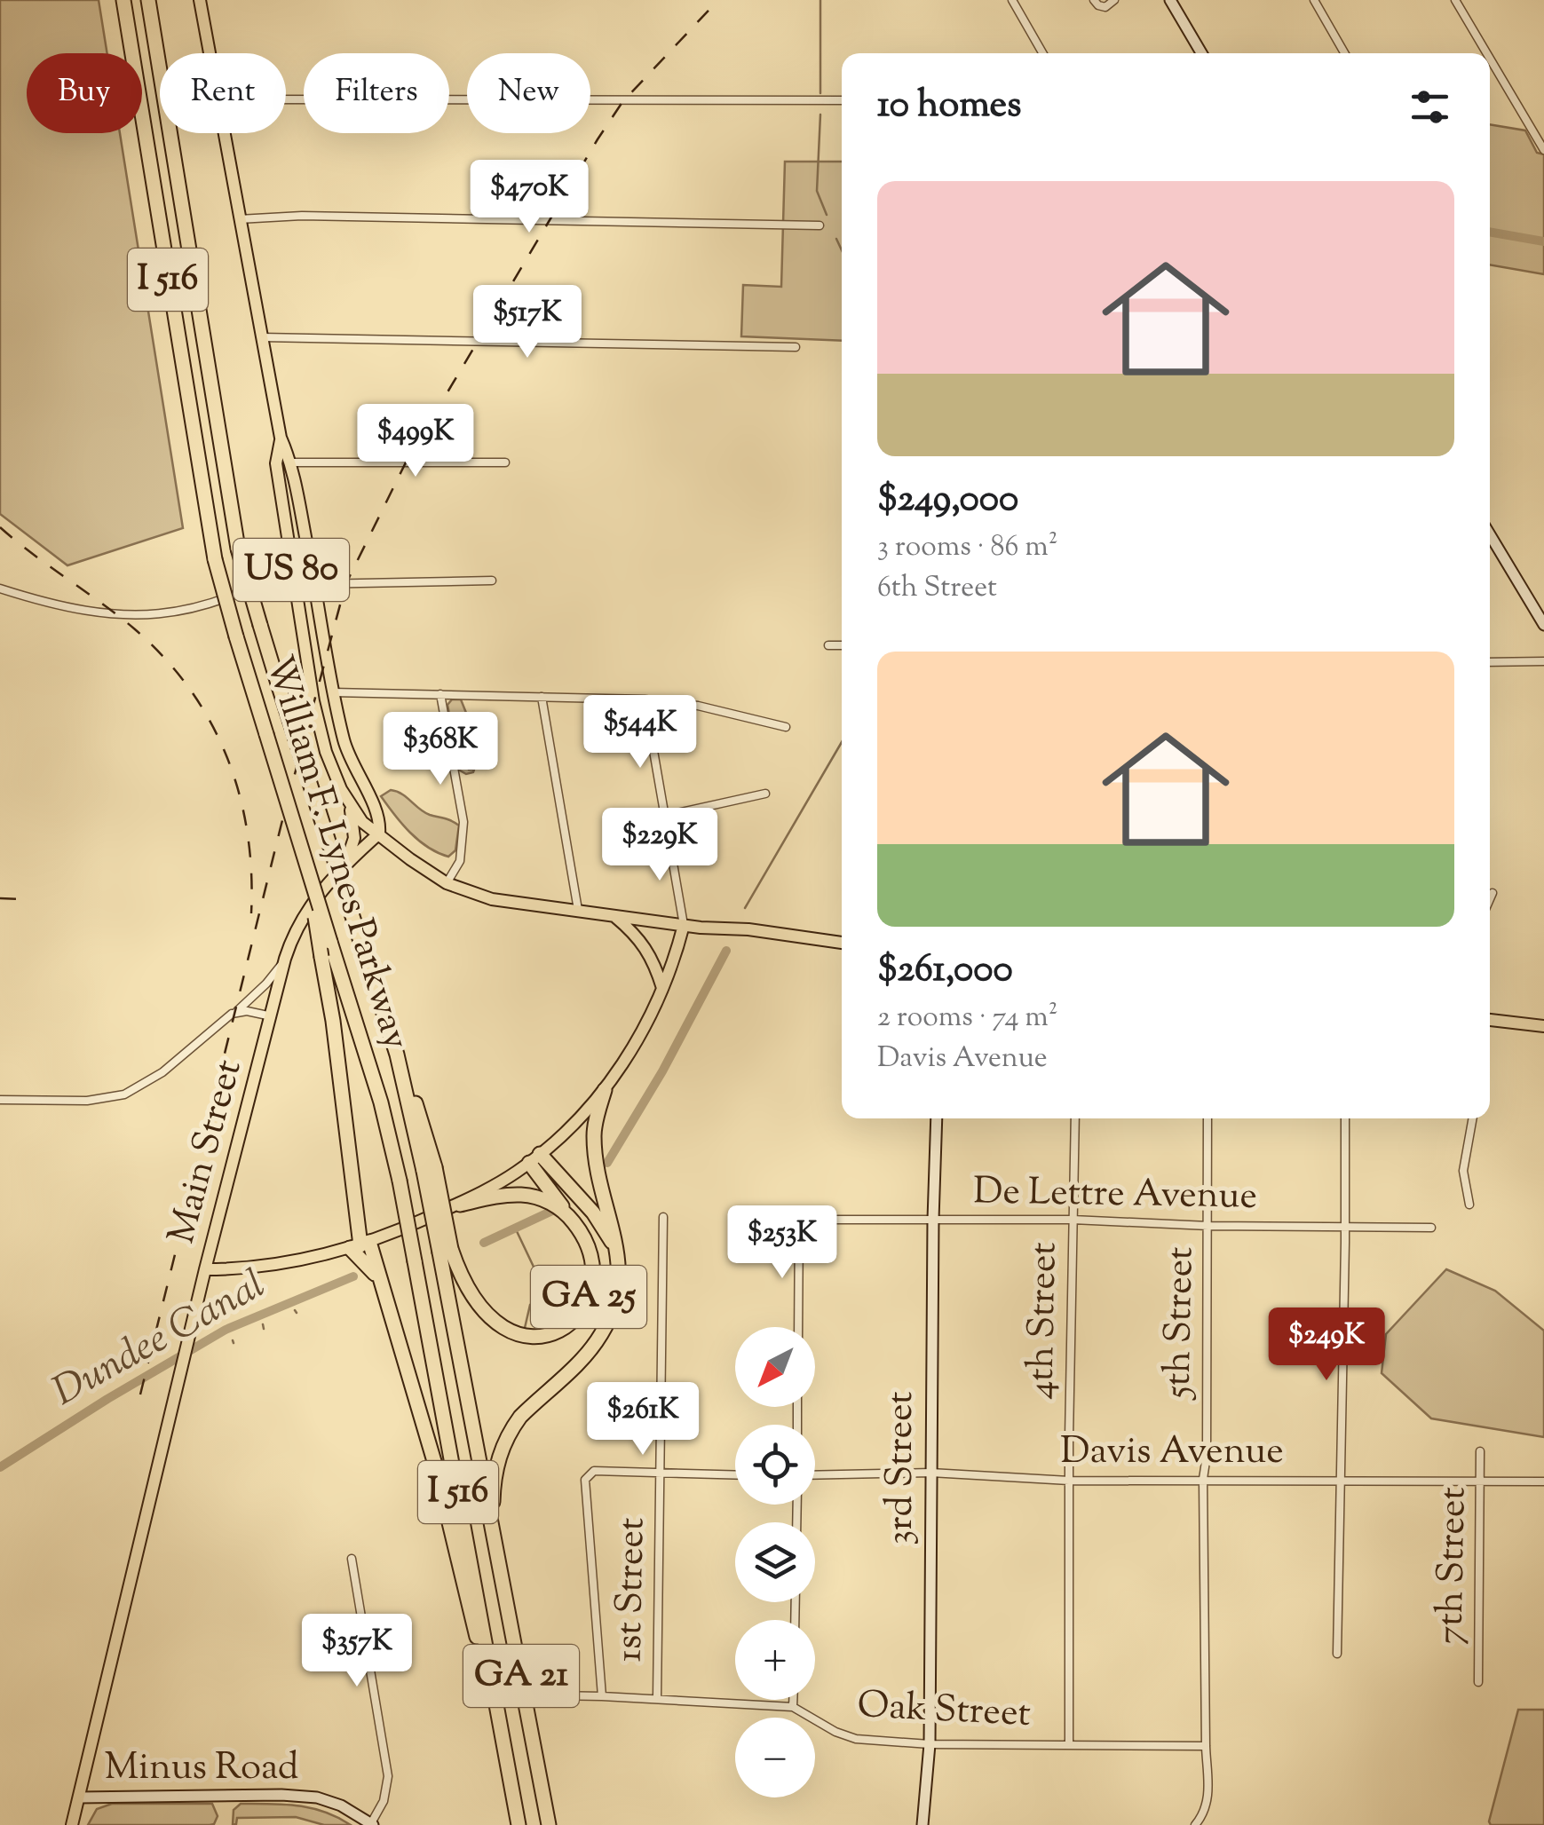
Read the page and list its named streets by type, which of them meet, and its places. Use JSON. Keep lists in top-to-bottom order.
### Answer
{
  "streets": {
    "highway": [
      "I 516",
      "William F. Lynes Parkway",
      "GA 25",
      "GA 21"
    ],
    "main road": ["US 80", "Main Street"],
    "street": [
      "De Lettre Avenue",
      "4th Street",
      "5th Street",
      "Davis Avenue",
      "3rd Street",
      "7th Street",
      "1st Street",
      "Oak Street",
      "Minus Road"
    ]
  },
  "crossings": [
    ["US 80", "Main Street"],
    ["William F. Lynes Parkway", "GA 25"],
    ["William F. Lynes Parkway", "GA 21"],
    ["Main Street", "GA 25"],
    ["Main Street", "Minus Road"],
    ["De Lettre Avenue", "4th Street"],
    ["De Lettre Avenue", "5th Street"],
    ["De Lettre Avenue", "3rd Street"],
    ["4th Street", "Davis Avenue"],
    ["4th Street", "Oak Street"],
    ["5th Street", "Davis Avenue"],
    ["5th Street", "Oak Street"],
    ["Davis Avenue", "3rd Street"],
    ["Davis Avenue", "7th Street"],
    ["3rd Street", "Oak Street"],
    ["1st Street", "Oak Street"],
    ["GA 21", "Oak Street"]
  ],
  "water": ["Dundee Canal"],
  "north": "bottom left",
  "page": {
    "chip": [
      "Buy",
      "Rent",
      "Filters",
      "New"
    ],
    "heading": "10 homes",
    "price": [
      "$470K",
      "$517K",
      "$499K",
      "$544K",
      "$368K",
      "$229K",
      "$253K",
      "$249K",
      "$261K",
      "$357K"
    ],
    "list": [
      {
        "name": "$249,000",
        "note": "3 rooms · 86 m² · 6th Street"
      },
      {
        "name": "$261,000",
        "note": "2 rooms · 74 m² · Davis Avenue"
      }
    ],
    "map_buttons": ["+", "−"]
  }
}
